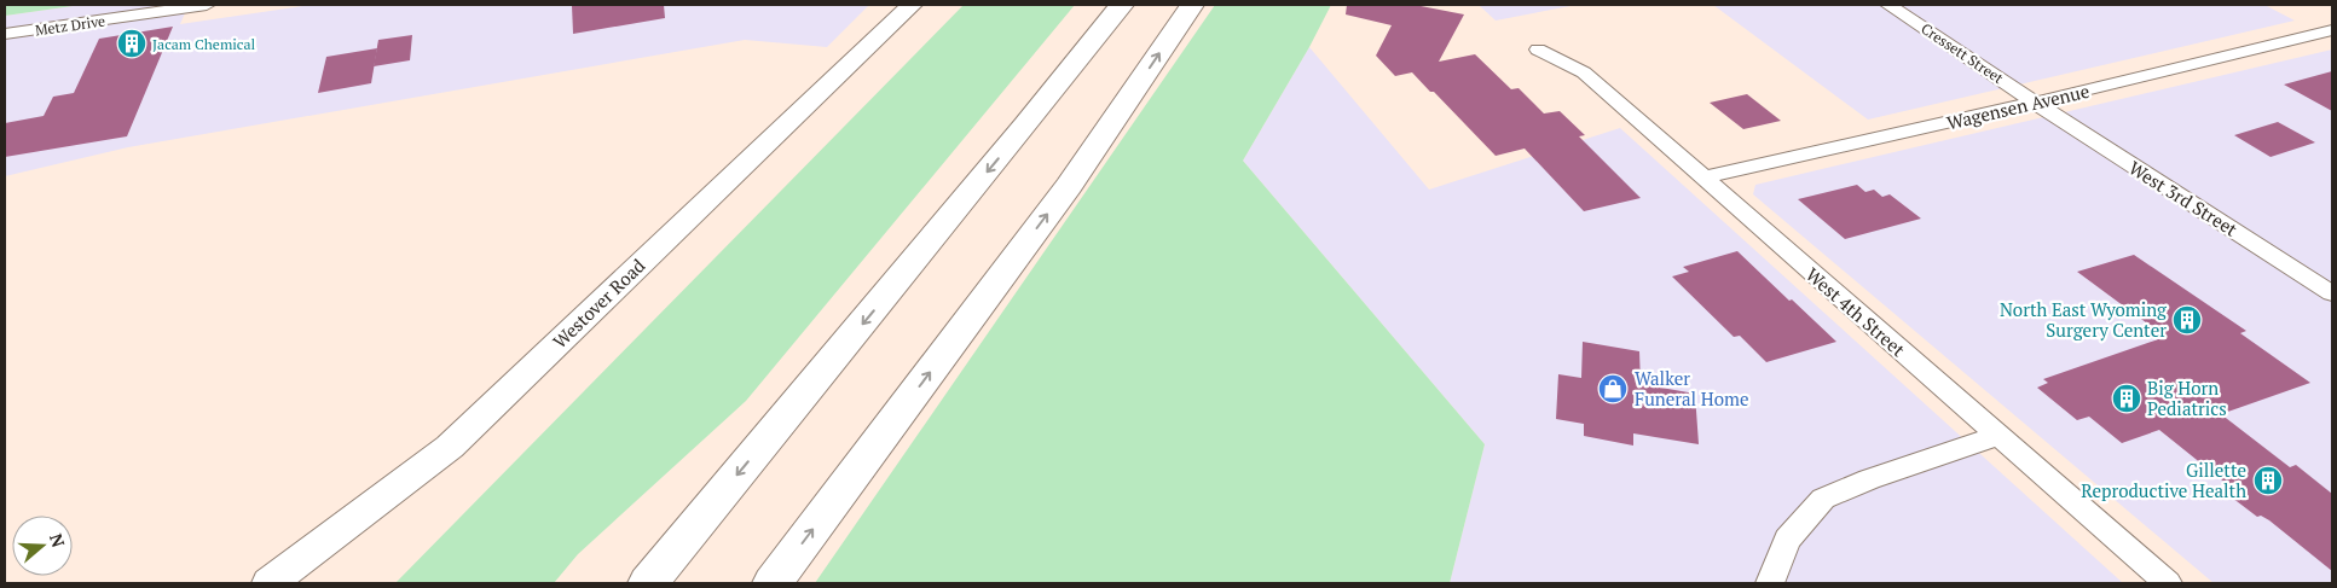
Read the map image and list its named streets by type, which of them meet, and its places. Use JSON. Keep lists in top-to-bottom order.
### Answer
{
  "streets": {
    "street": [
      "Metz Drive",
      "Cressett Street",
      "Wagensen Avenue",
      "West 3rd Street",
      "Westover Road",
      "West 4th Street"
    ]
  },
  "crossings": [
    ["Cressett Street", "Wagensen Avenue"],
    ["Cressett Street", "West 3rd Street"],
    ["Wagensen Avenue", "West 3rd Street"],
    ["Wagensen Avenue", "West 4th Street"]
  ],
  "places": {
    "building": [
      "Jacam Chemical",
      "North East Wyoming Surgery Center",
      "Big Horn Pediatrics",
      "Gillette Reproductive Health"
    ],
    "shop": ["Walker Funeral Home"]
  },
  "north": "right"
}
